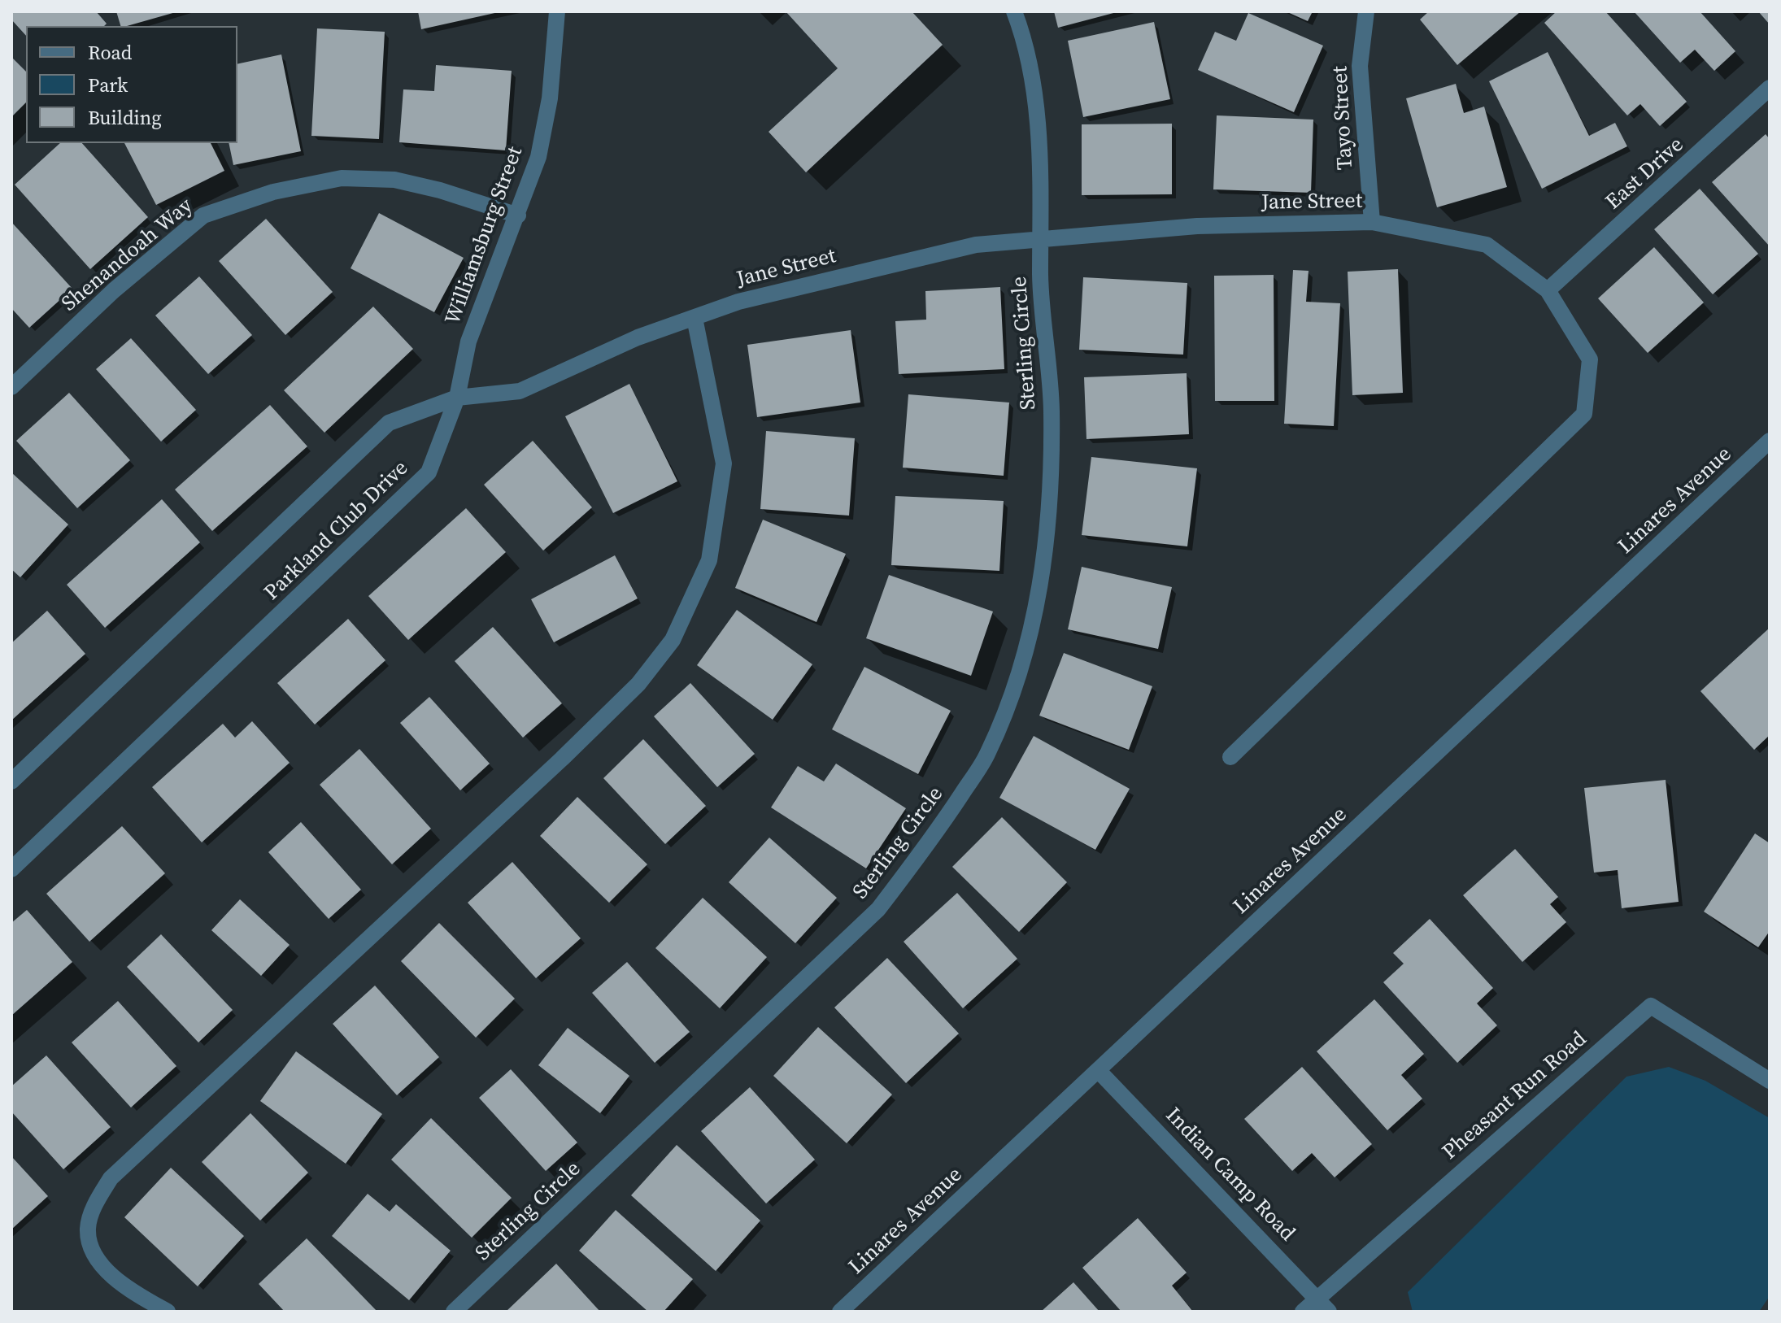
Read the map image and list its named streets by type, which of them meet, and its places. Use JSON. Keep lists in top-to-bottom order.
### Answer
{
  "streets": {
    "street": [
      "Tayo Street",
      "East Drive",
      "Jane Street",
      "Williamsburg Street",
      "Shenandoah Way",
      "Sterling Circle",
      "Linares Avenue",
      "Parkland Club Drive",
      "Pheasant Run Road",
      "Indian Camp Road"
    ]
  },
  "crossings": [
    ["Tayo Street", "Jane Street"],
    ["East Drive", "Jane Street"],
    ["Jane Street", "Williamsburg Street"],
    ["Jane Street", "Sterling Circle"],
    ["Jane Street", "Parkland Club Drive"],
    ["Williamsburg Street", "Shenandoah Way"],
    ["Williamsburg Street", "Parkland Club Drive"],
    ["Linares Avenue", "Indian Camp Road"],
    ["Pheasant Run Road", "Indian Camp Road"]
  ],
  "legend": ["Road", "Park", "Building"]
}
